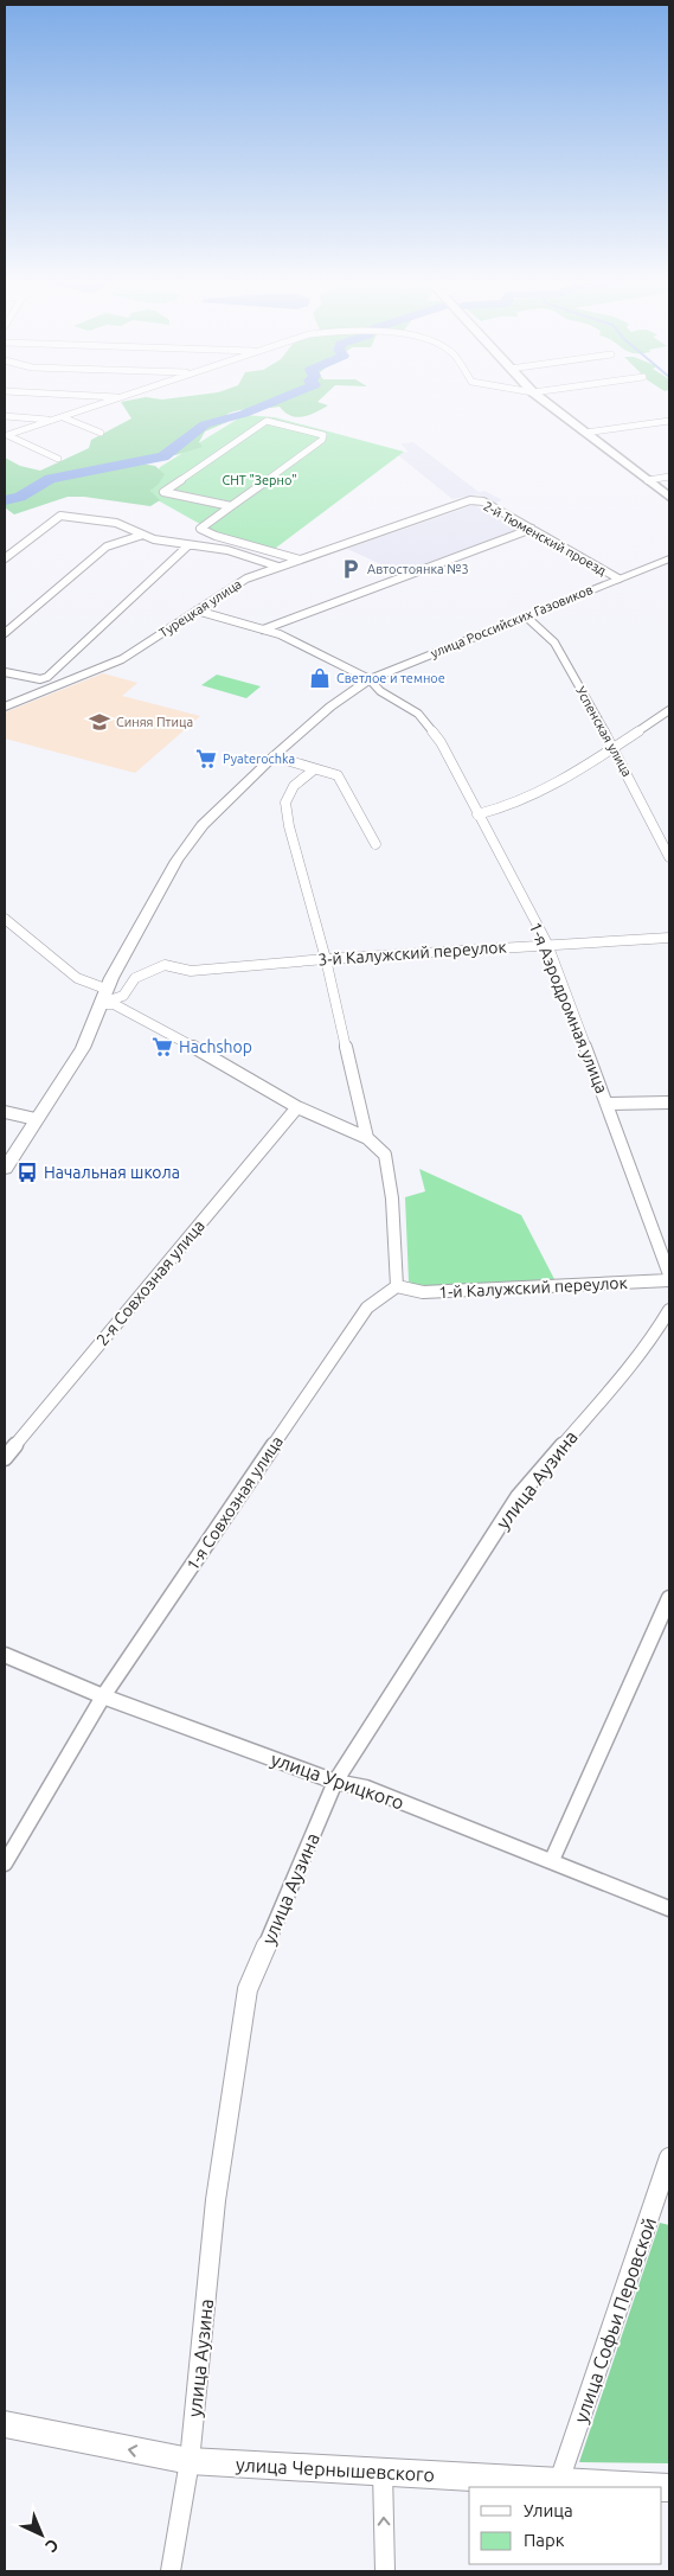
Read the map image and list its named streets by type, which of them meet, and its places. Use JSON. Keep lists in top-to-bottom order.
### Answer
{
  "streets": {
    "main road": ["улица Российских Газовиков", "улица Чернышевского"],
    "street": [
      "2-й Тюменский проезд",
      "Турецкая улица",
      "Успенская улица",
      "3-й Калужский переулок",
      "1-я Аэродромная улица",
      "2-я Совхозная улица",
      "1-й Калужский переулок",
      "улица Аузина",
      "1-я Совхозная улица",
      "улица Урицкого",
      "улица Софьи Перовской"
    ]
  },
  "crossings": [
    ["2-й Тюменский проезд", "Турецкая улица"],
    ["2-й Тюменский проезд", "улица Российских Газовиков"],
    ["Турецкая улица", "1-я Аэродромная улица"],
    ["улица Российских Газовиков", "Успенская улица"],
    ["улица Российских Газовиков", "3-й Калужский переулок"],
    ["улица Российских Газовиков", "1-я Аэродромная улица"],
    ["3-й Калужский переулок", "1-я Аэродромная улица"],
    ["1-й Калужский переулок", "1-я Совхозная улица"],
    ["улица Аузина", "улица Урицкого"],
    ["улица Аузина", "улица Чернышевского"],
    ["1-я Совхозная улица", "улица Урицкого"],
    ["улица Софьи Перовской", "улица Чернышевского"]
  ],
  "parks": ["СНТ \"Зерно\""],
  "places": {
    "parking": ["Автостоянка №3"],
    "shop": ["Светлое и темное"],
    "school or university": ["Синяя Птица"],
    "supermarket": ["Pyaterochka", "Hachshop"],
    "bus stop": ["Начальная школа"]
  },
  "legend": ["Улица", "Парк"],
  "north": "bottom right"
}
